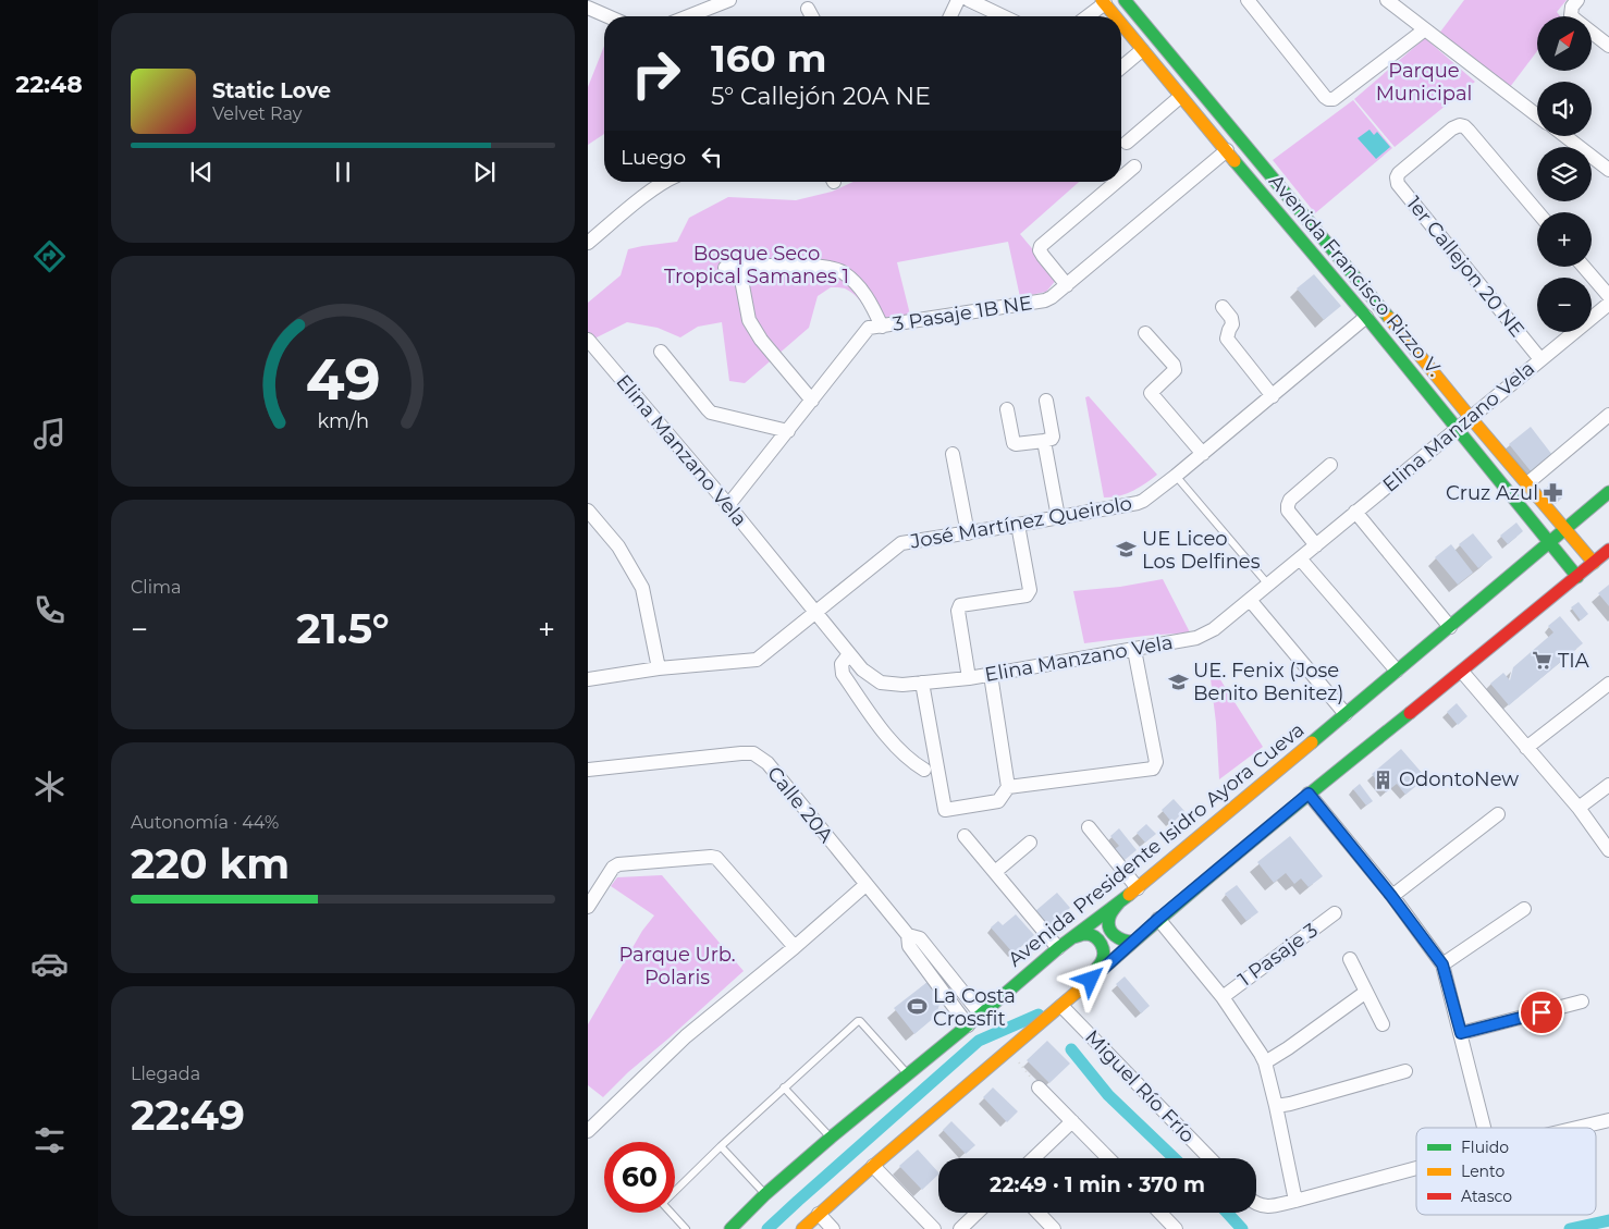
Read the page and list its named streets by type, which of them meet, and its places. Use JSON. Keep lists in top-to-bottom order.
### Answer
{
  "streets": {
    "main road": ["Avenida Francisco Rizzo V.", "Avenida Presidente Isidro Ayora Cueva"],
    "street": [
      "1er Callejon 20 NE",
      "3 Pasaje 1B NE",
      "Elina Manzano Vela",
      "José Martínez Queirolo",
      "Calle 20A",
      "1 Pasaje 3",
      "Miguel Río Frío"
    ]
  },
  "crossings": [
    ["1er Callejon 20 NE", "Elina Manzano Vela"],
    ["Avenida Francisco Rizzo V.", "3 Pasaje 1B NE"],
    ["Avenida Francisco Rizzo V.", "Elina Manzano Vela"],
    ["Avenida Francisco Rizzo V.", "José Martínez Queirolo"],
    ["Avenida Francisco Rizzo V.", "Avenida Presidente Isidro Ayora Cueva"],
    ["3 Pasaje 1B NE", "Elina Manzano Vela"],
    ["Elina Manzano Vela", "José Martínez Queirolo"],
    ["Calle 20A", "Avenida Presidente Isidro Ayora Cueva"]
  ],
  "parks": ["Parque Municipal", "Bosque Seco Tropical Samanes 1", "Parque Urb. Polaris"],
  "places": {
    "pharmacy": ["Cruz Azul"],
    "school or university": ["UE Liceo Los Delfines", "UE. Fenix (Jose Benito Benitez)"],
    "supermarket": ["TIA"],
    "building": ["OdontoNew"],
    "sports": ["La Costa Crossfit"]
  },
  "legend": ["Fluido", "Lento", "Atasco"],
  "north": "top right",
  "page": {
    "tabs": "22:48",
    "map_buttons": ["+", "−"],
    "turn": ["160 m", "5° Callejón 20A NE"],
    "song": ["Static Love", "Velvet Ray"],
    "then": "Luego",
    "tile": [
      "Clima",
      ["Autonomía · 44%", "220 km"],
      ["Llegada", "22:49"]
    ],
    "heat": ["−", "21.5°", "+"],
    "limit": "60",
    "trip": "22:49 · 1 min · 370 m",
    "gauge": ["49", "km/h"]
  }
}
